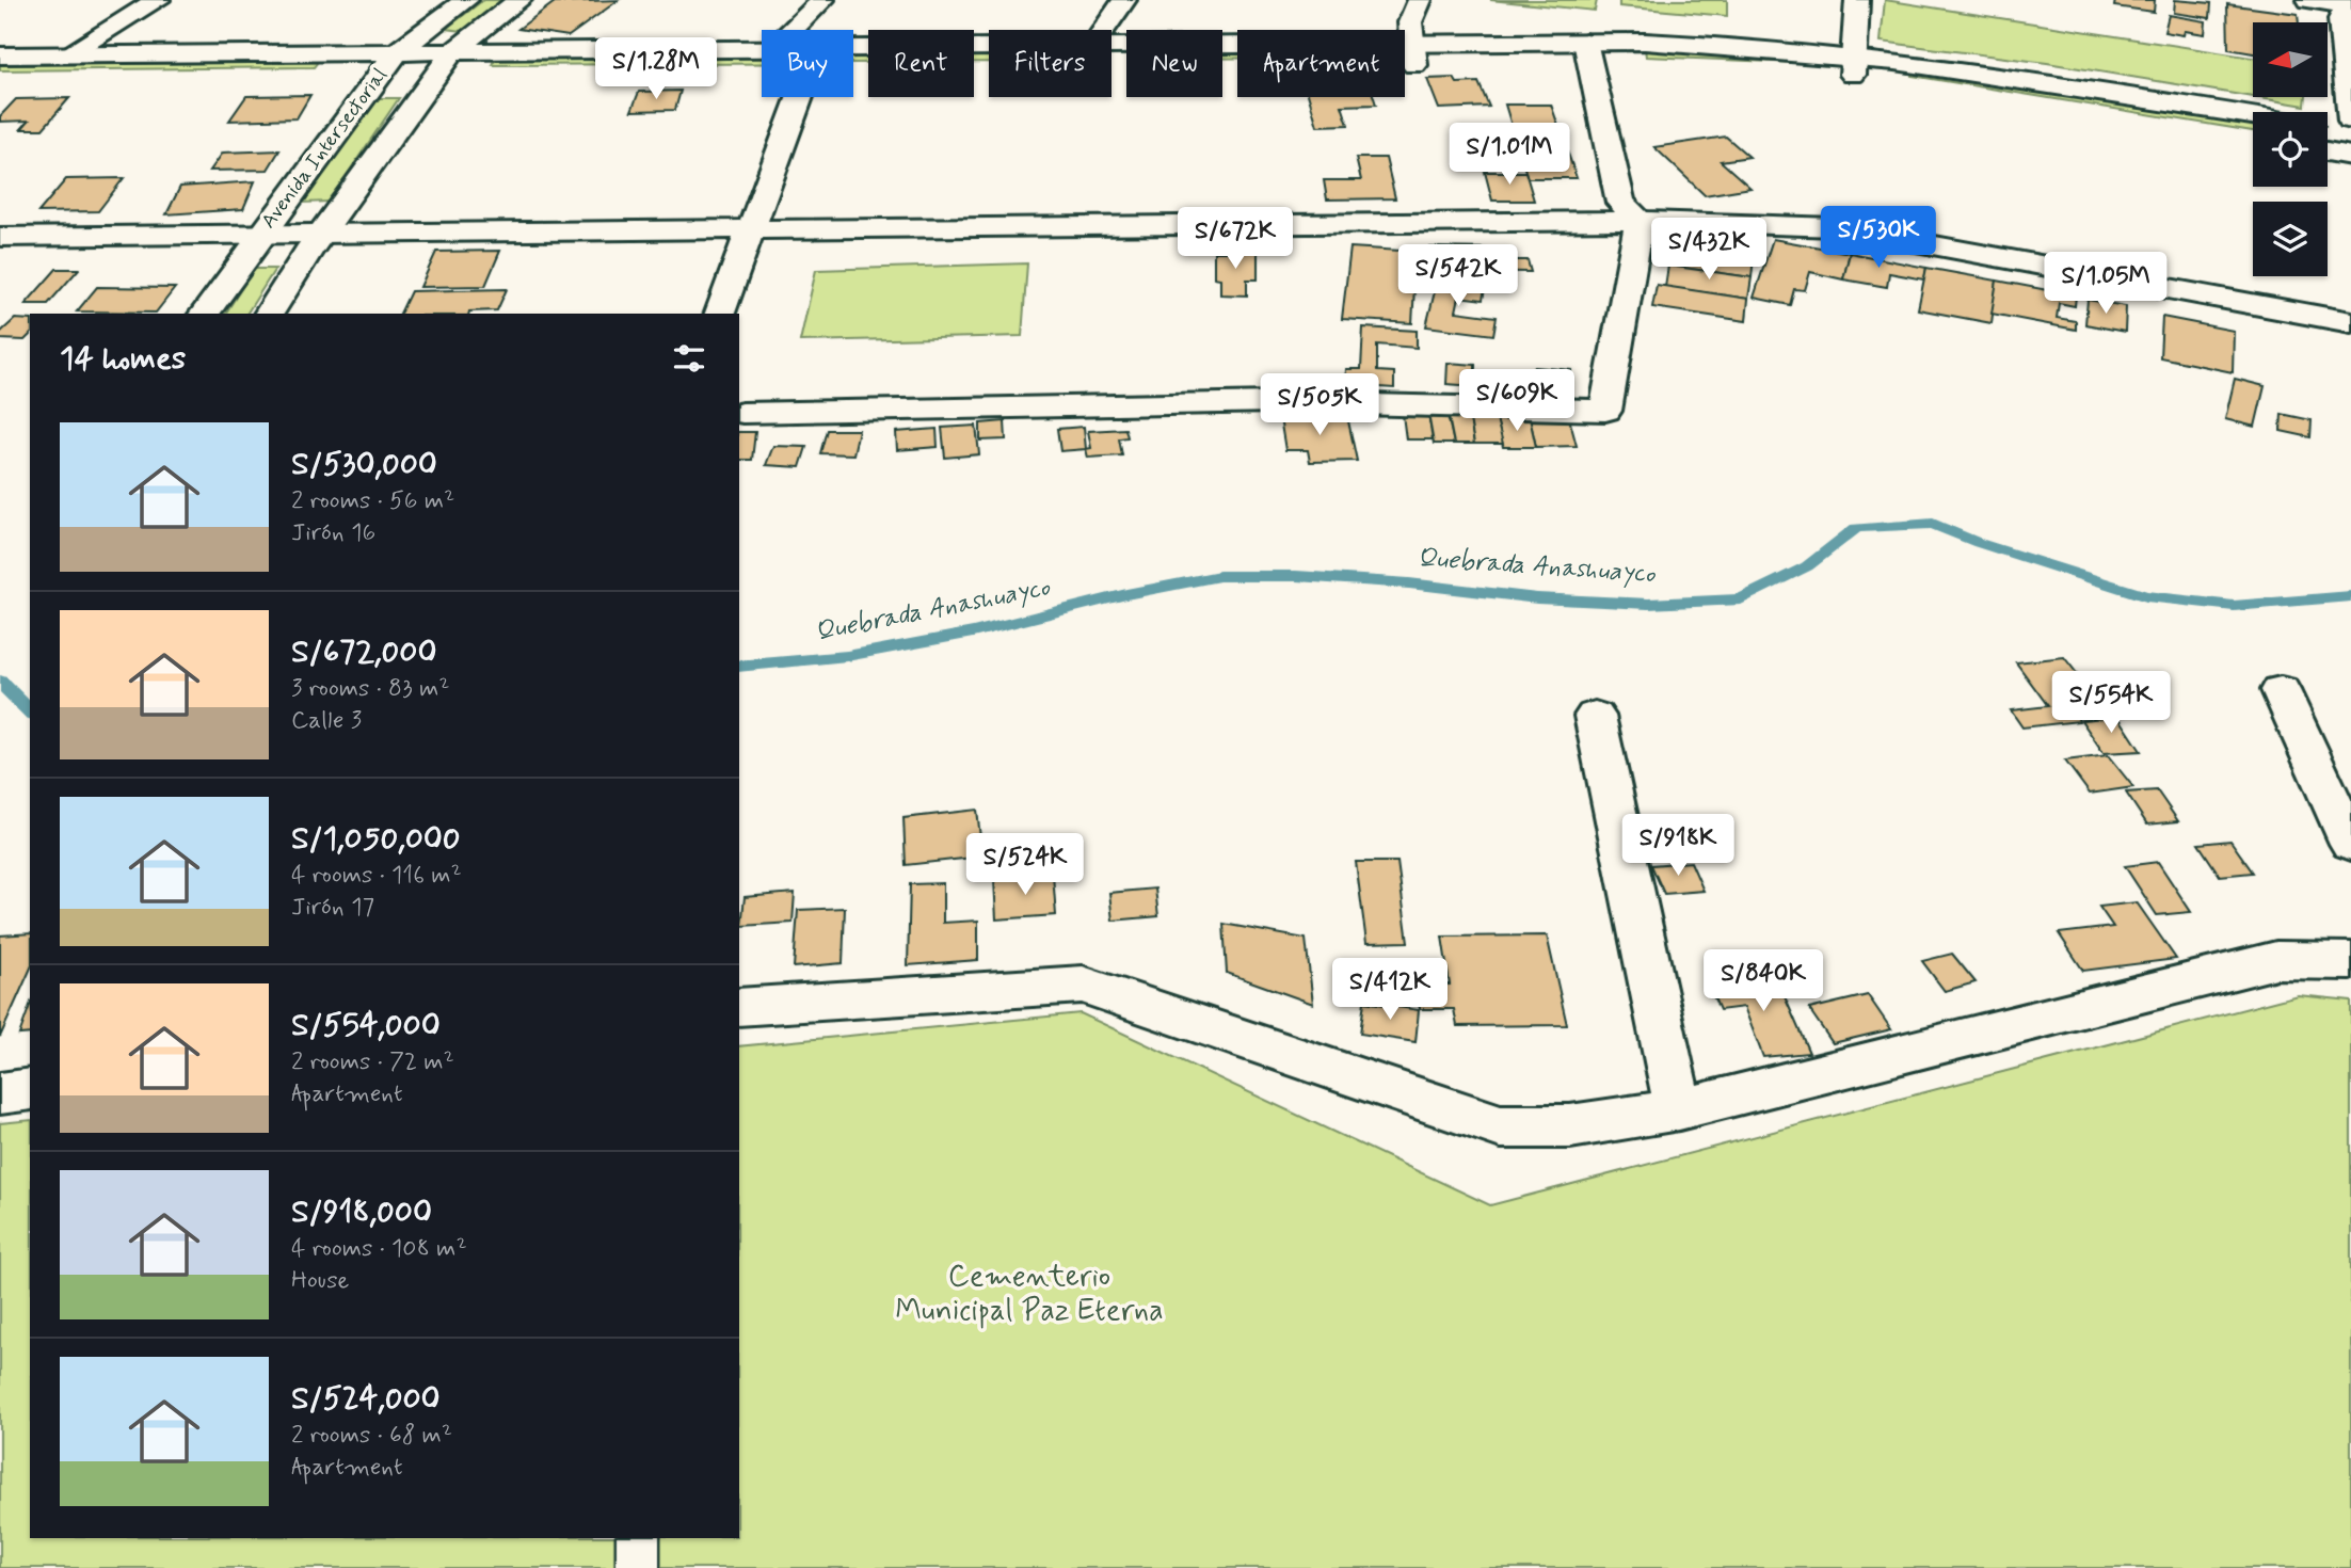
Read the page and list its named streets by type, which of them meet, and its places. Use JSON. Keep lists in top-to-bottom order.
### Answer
{
  "streets": {
    "street": ["Avenida Intersectorial"]
  },
  "water": ["Quebrada Anashuayco"],
  "parks": ["Cementerio Municipal Paz Eterna"],
  "north": "left",
  "page": {
    "chip": [
      "Buy",
      "Rent",
      "Filters",
      "New",
      "Apartment"
    ],
    "price": [
      "S/1.28M",
      "S/1.01M",
      "S/530K",
      "S/672K",
      "S/432K",
      "S/542K",
      "S/1.05M",
      "S/609K",
      "S/505K",
      "S/554K",
      "S/918K",
      "S/524K",
      "S/840K",
      "S/412K"
    ],
    "heading": "14 homes",
    "list": [
      {
        "name": "S/530,000",
        "note": "2 rooms · 56 m² · Jirón 16"
      },
      {
        "name": "S/672,000",
        "note": "3 rooms · 83 m² · Calle 3"
      },
      {
        "name": "S/1,050,000",
        "note": "4 rooms · 116 m² · Jirón 17"
      },
      {
        "name": "S/554,000",
        "note": "2 rooms · 72 m² · Apartment"
      },
      {
        "name": "S/918,000",
        "note": "4 rooms · 108 m² · House"
      },
      {
        "name": "S/524,000",
        "note": "2 rooms · 68 m² · Apartment"
      }
    ]
  }
}
